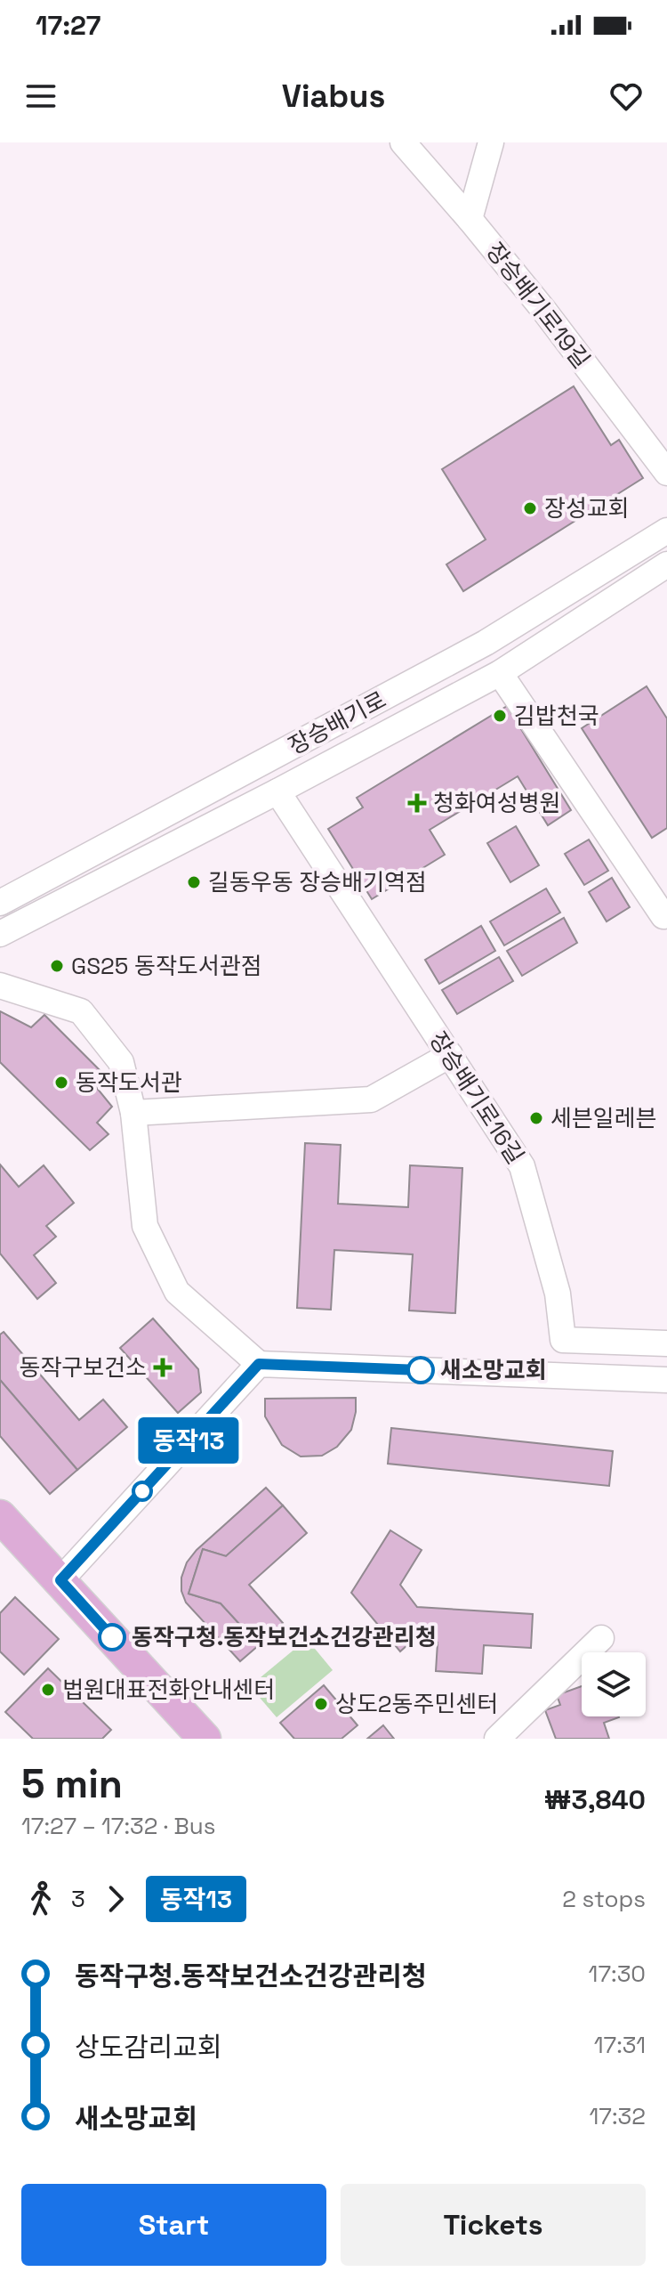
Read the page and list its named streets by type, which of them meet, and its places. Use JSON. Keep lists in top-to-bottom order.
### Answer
{
  "streets": {
    "street": ["장승배기로19길", "장승배기로", "장승배기로16길"]
  },
  "crossings": [
    ["장승배기로", "장승배기로16길"]
  ],
  "places": {
    "other": [
      "장성교회",
      "김밥천국",
      "길동우동 장승배기역점",
      "GS25 동작도서관점",
      "동작도서관",
      "세븐일레븐",
      "새소망교회",
      "동작구청.동작보건소건강관리청",
      "법원대표전화안내센터",
      "상도2동주민센터"
    ],
    "health": ["청화여성병원", "동작구보건소"]
  },
  "lines": ["bus line 동작13"],
  "page": {
    "status": "17:27",
    "header": "Viabus",
    "on_map": "동작13",
    "heading": ["5 min", "17:27 – 17:32 · Bus", "₩3,840"],
    "legs": ["3", "동작13", "2 stops"],
    "list": [
      {
        "name": "동작구청.동작보건소건강관리청",
        "value": "17:30"
      },
      {
        "name": "상도감리교회",
        "value": "17:31"
      },
      {
        "name": "새소망교회",
        "value": "17:32"
      }
    ],
    "buttons": ["Start", "Tickets"]
  }
}
